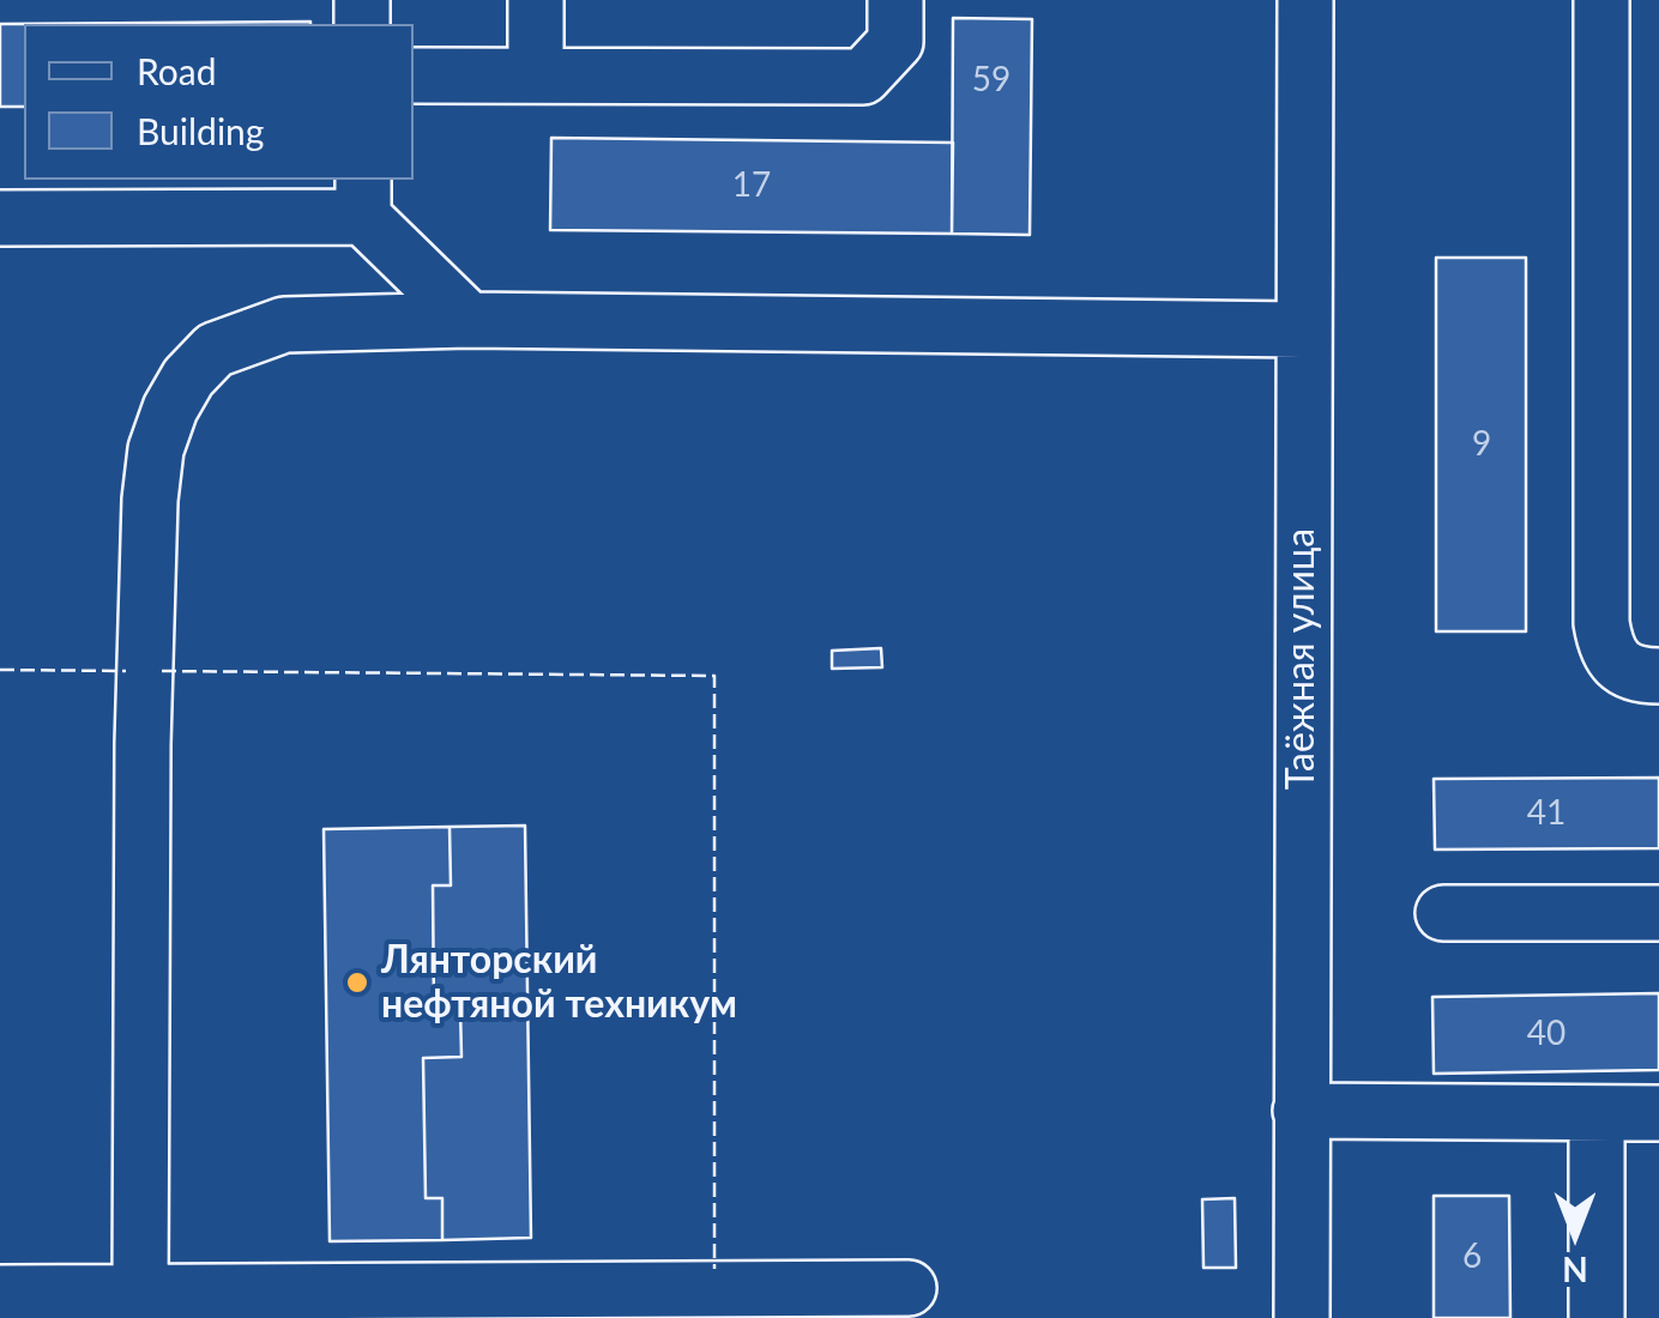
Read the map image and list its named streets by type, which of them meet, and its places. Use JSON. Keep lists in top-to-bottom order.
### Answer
{
  "streets": {
    "street": ["Таёжная улица"]
  },
  "places": ["Лянторский нефтяной техникум"],
  "house_numbers": [
    "59",
    "17",
    "9",
    "41",
    "40",
    "6"
  ],
  "legend": ["Road", "Building"],
  "north": "bottom"
}
